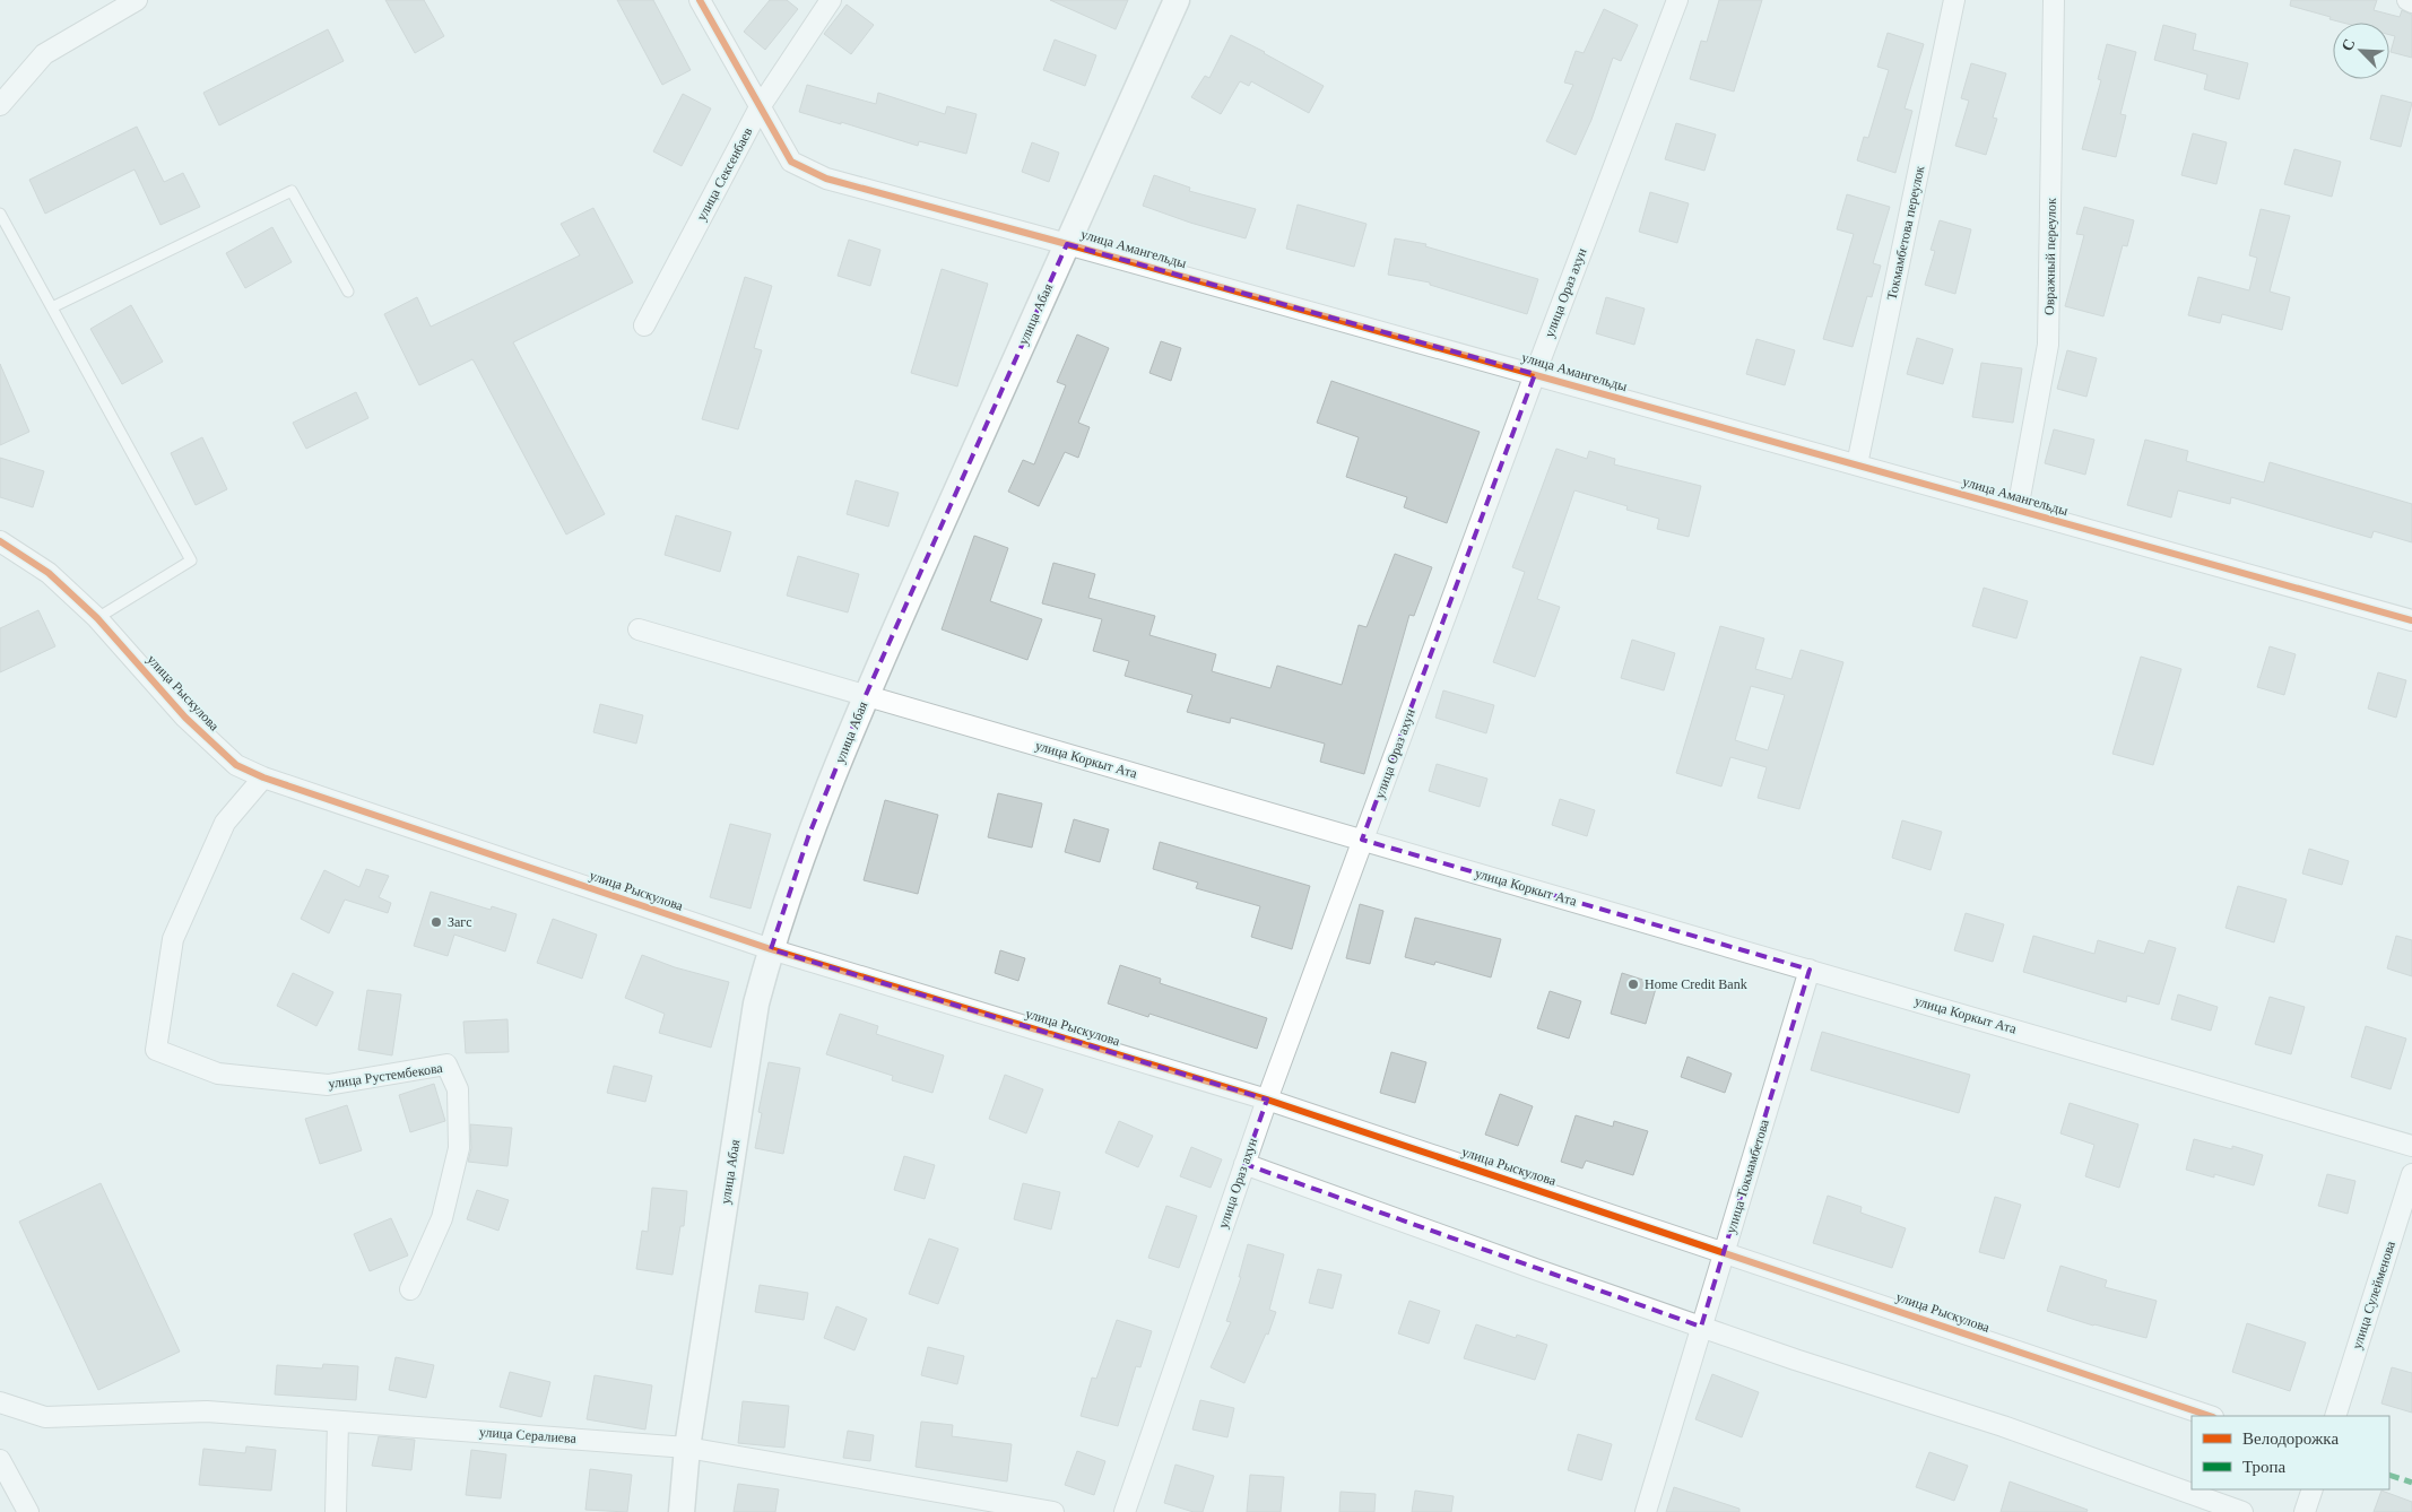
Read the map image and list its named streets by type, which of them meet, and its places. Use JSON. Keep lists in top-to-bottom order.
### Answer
{
  "streets": {
    "street": [
      "улица Сексенбаев",
      "Токмамбетова переулок",
      "улица Амангельды",
      "Овражный переулок",
      "улица Ораз ахун",
      "улица Абая",
      "улица Рыскулова",
      "улица Коркыт Ата",
      "улица Рустембекова",
      "улица Токмамбетова",
      "улица Сулейменова",
      "улица Сералиева"
    ]
  },
  "crossings": [
    ["улица Сексенбаев", "улица Амангельды"],
    ["Токмамбетова переулок", "улица Амангельды"],
    ["улица Амангельды", "Овражный переулок"],
    ["улица Амангельды", "улица Ораз ахун"],
    ["улица Амангельды", "улица Абая"],
    ["улица Ораз ахун", "улица Рыскулова"],
    ["улица Ораз ахун", "улица Коркыт Ата"],
    ["улица Абая", "улица Рыскулова"],
    ["улица Абая", "улица Коркыт Ата"],
    ["улица Абая", "улица Сералиева"],
    ["улица Рыскулова", "улица Рустембекова"],
    ["улица Рыскулова", "улица Токмамбетова"],
    ["улица Коркыт Ата", "улица Токмамбетова"]
  ],
  "places": ["Загс", "Home Credit Bank"],
  "legend": ["Велодорожка", "Тропа"],
  "north": "top left"
}
